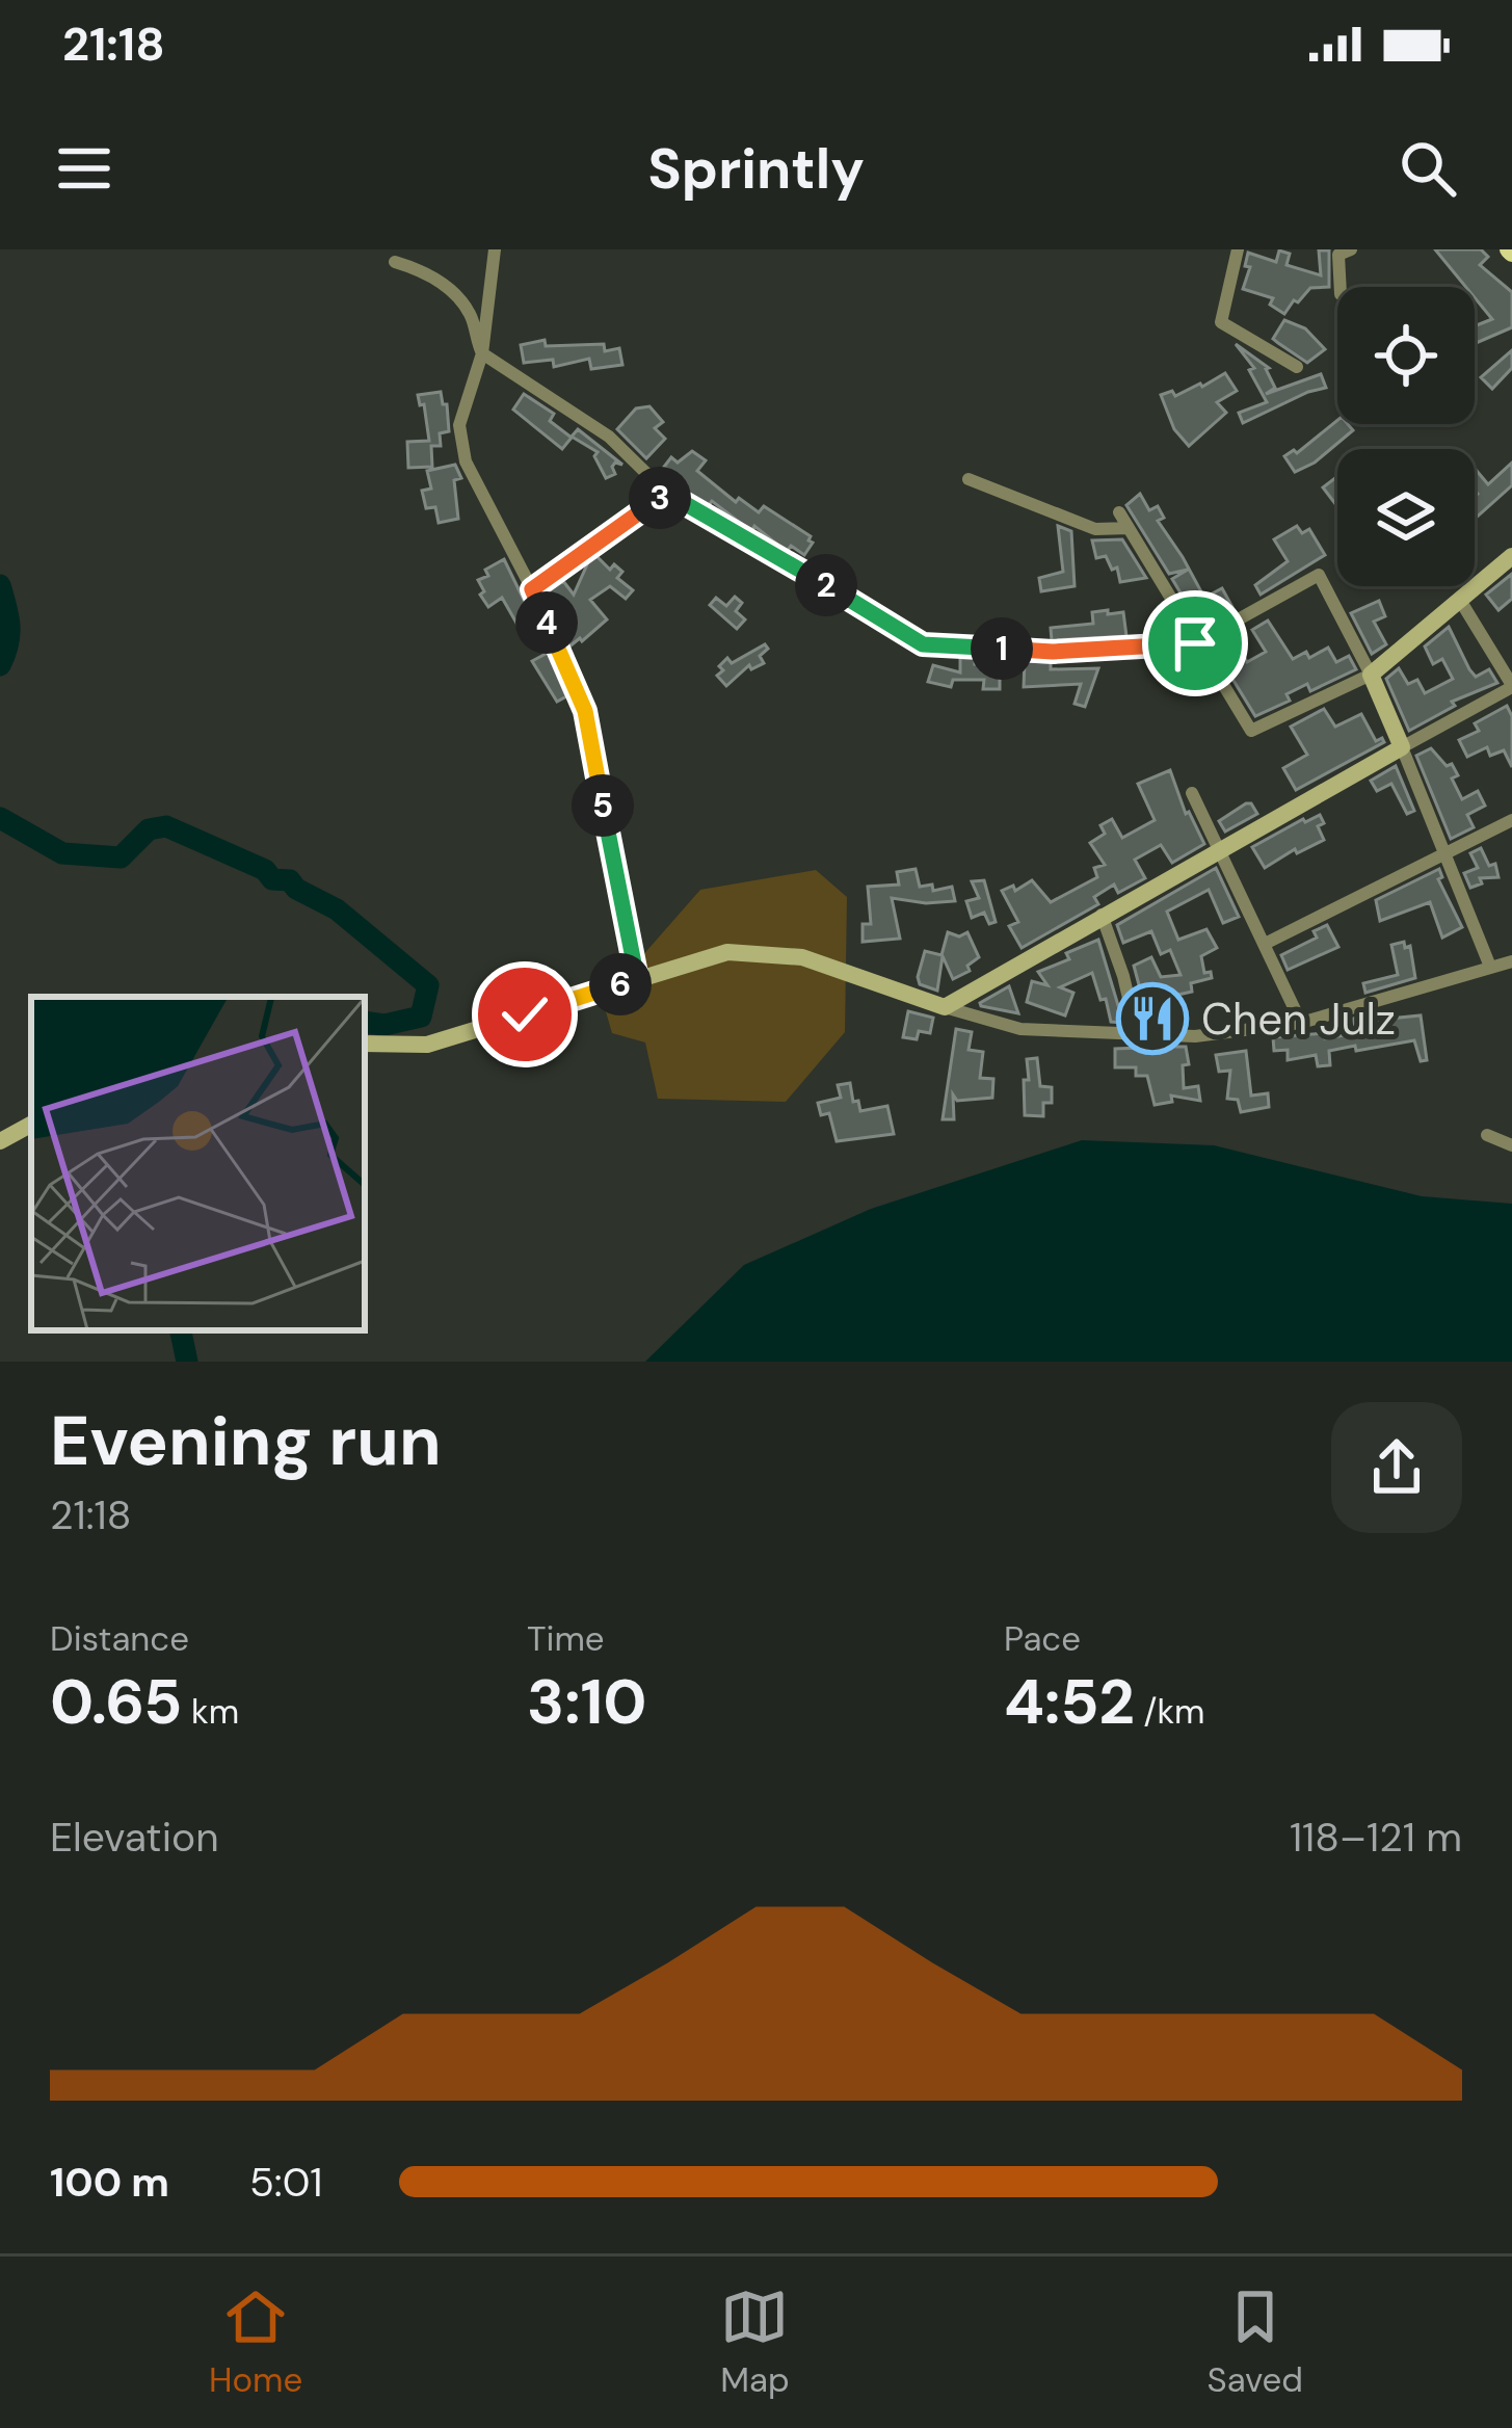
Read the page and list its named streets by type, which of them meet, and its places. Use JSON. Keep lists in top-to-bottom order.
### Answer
{
  "places": {
    "restaurant": ["Chen Julz"]
  },
  "page": {
    "status": "21:18",
    "header": "Sprintly",
    "pins": [
      "3",
      "2",
      "4",
      "1",
      "5",
      "6"
    ],
    "heading": ["Evening run", "21:18"],
    "stats": [
      ["Distance", "0.65 km"],
      ["Time", "3:10"],
      ["Pace", "4:52 /km"]
    ],
    "chart": ["Elevation", "118–121 m"],
    "list": [
      {
        "name": "100 m",
        "note": "5:01"
      }
    ],
    "tabs": ["Home", "Map", "Saved"]
  }
}
